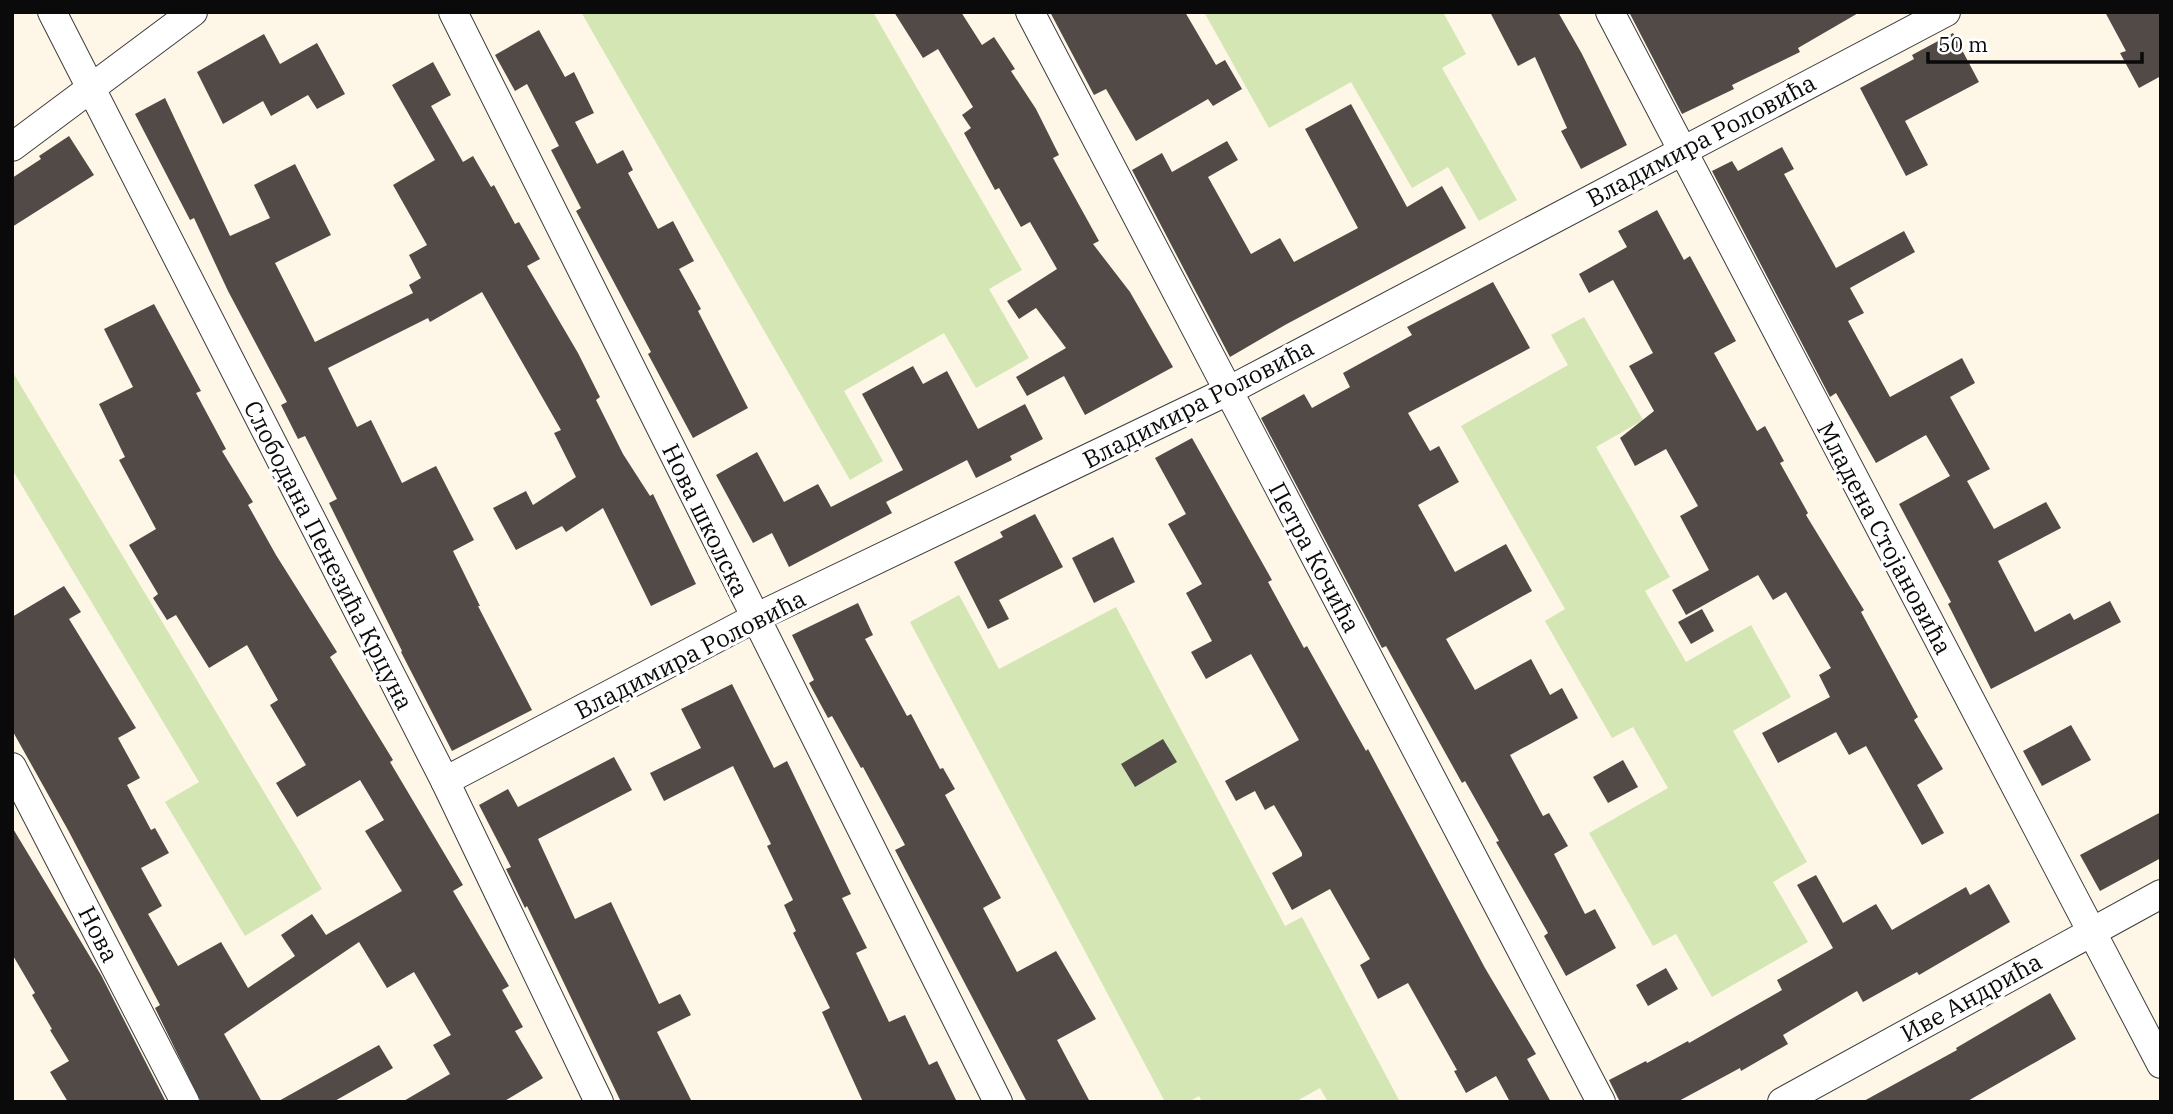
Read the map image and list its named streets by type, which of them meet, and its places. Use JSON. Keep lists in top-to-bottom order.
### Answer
{
  "streets": {
    "street": [
      "Владимира Роловића",
      "Нова школска",
      "Младена Стојановића",
      "Слободана Пенезића Крцуна",
      "Петра Кочића",
      "Нова",
      "Иве Андрића"
    ]
  },
  "crossings": [
    ["Владимира Роловића", "Нова школска"],
    ["Владимира Роловића", "Младена Стојановића"],
    ["Владимира Роловића", "Слободана Пенезића Крцуна"],
    ["Владимира Роловића", "Петра Кочића"],
    ["Младена Стојановића", "Иве Андрића"]
  ],
  "scale_bar": "50 m"
}
